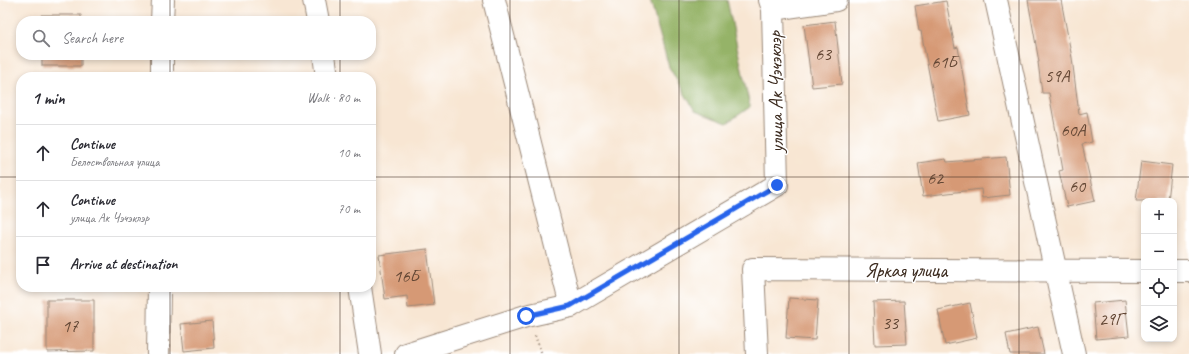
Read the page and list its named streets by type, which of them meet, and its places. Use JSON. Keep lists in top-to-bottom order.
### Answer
{
  "streets": {
    "street": ["улица Ак Чэчэклэр", "Яркая улица"]
  },
  "house_numbers": [
    "63",
    "61Б",
    "59А",
    "60А",
    "62",
    "60",
    "16Б",
    "29Г",
    "33",
    "17"
  ],
  "page": {
    "search": "Search here",
    "heading": ["1 min", "Walk · 80 m"],
    "list": [
      ["Continue", "Белоствольная улица", "10 m"],
      ["Continue", "улица Ак Чэчэклэр", "70 m"],
      "Arrive at destination"
    ],
    "map_buttons": ["+", "−"]
  }
}
